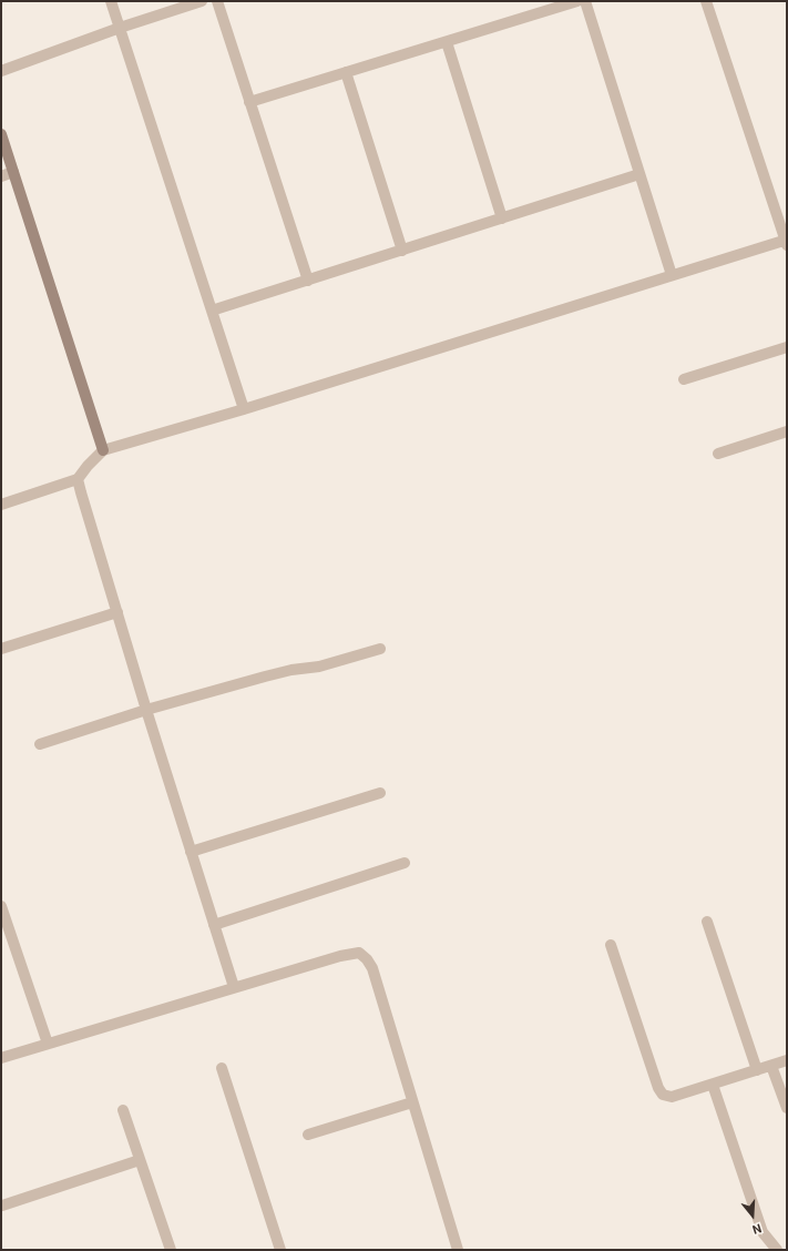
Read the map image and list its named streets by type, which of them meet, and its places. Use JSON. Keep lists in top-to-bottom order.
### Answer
{
  "north": "bottom"
}
